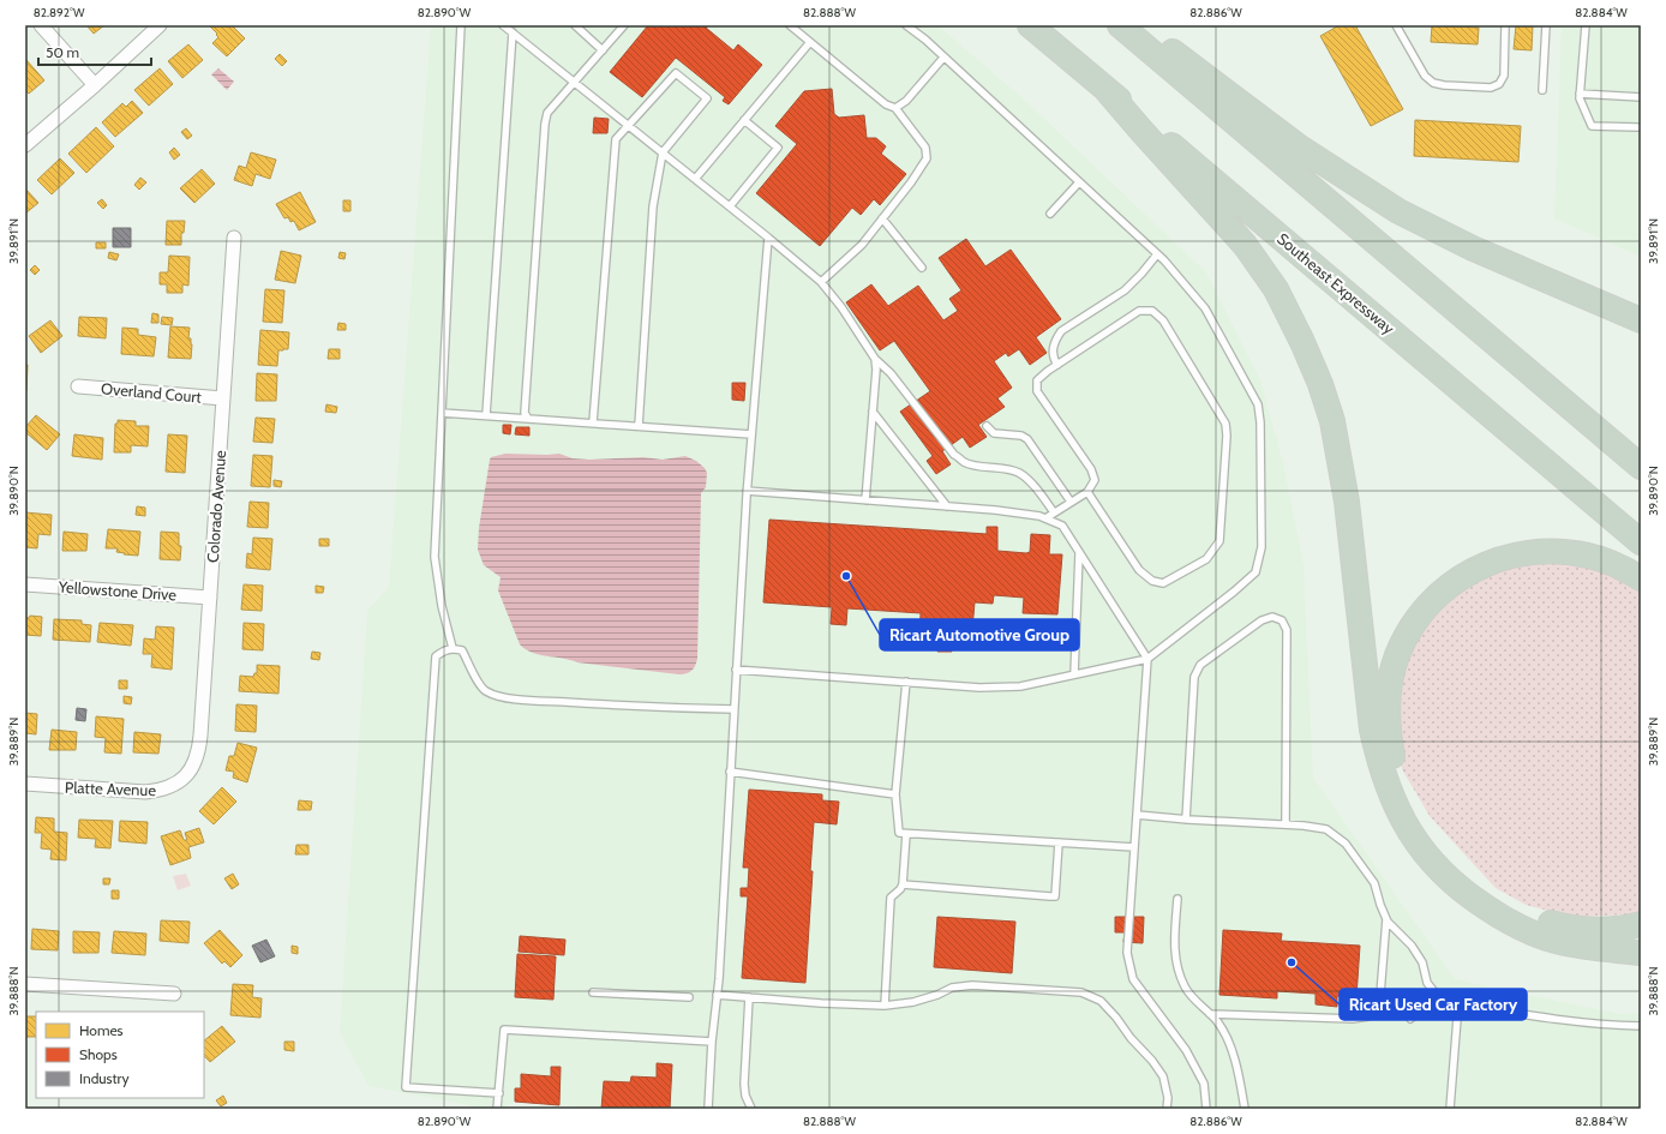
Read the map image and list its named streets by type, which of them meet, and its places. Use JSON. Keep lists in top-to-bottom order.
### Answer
{
  "streets": {
    "highway": ["Southeast Expressway"],
    "street": [
      "Overland Court",
      "Colorado Avenue",
      "Yellowstone Drive",
      "Platte Avenue"
    ]
  },
  "crossings": [
    ["Overland Court", "Colorado Avenue"],
    ["Colorado Avenue", "Yellowstone Drive"],
    ["Colorado Avenue", "Platte Avenue"]
  ],
  "places": ["Ricart Automotive Group", "Ricart Used Car Factory"],
  "legend": ["Homes", "Shops", "Industry"],
  "scale_bar": "50 m",
  "coordinates": [
    "82.892°W",
    "82.890°W",
    "82.888°W",
    "82.886°W",
    "82.884°W",
    "39.891°N",
    "39.890°N",
    "39.889°N",
    "39.888°N"
  ]
}
